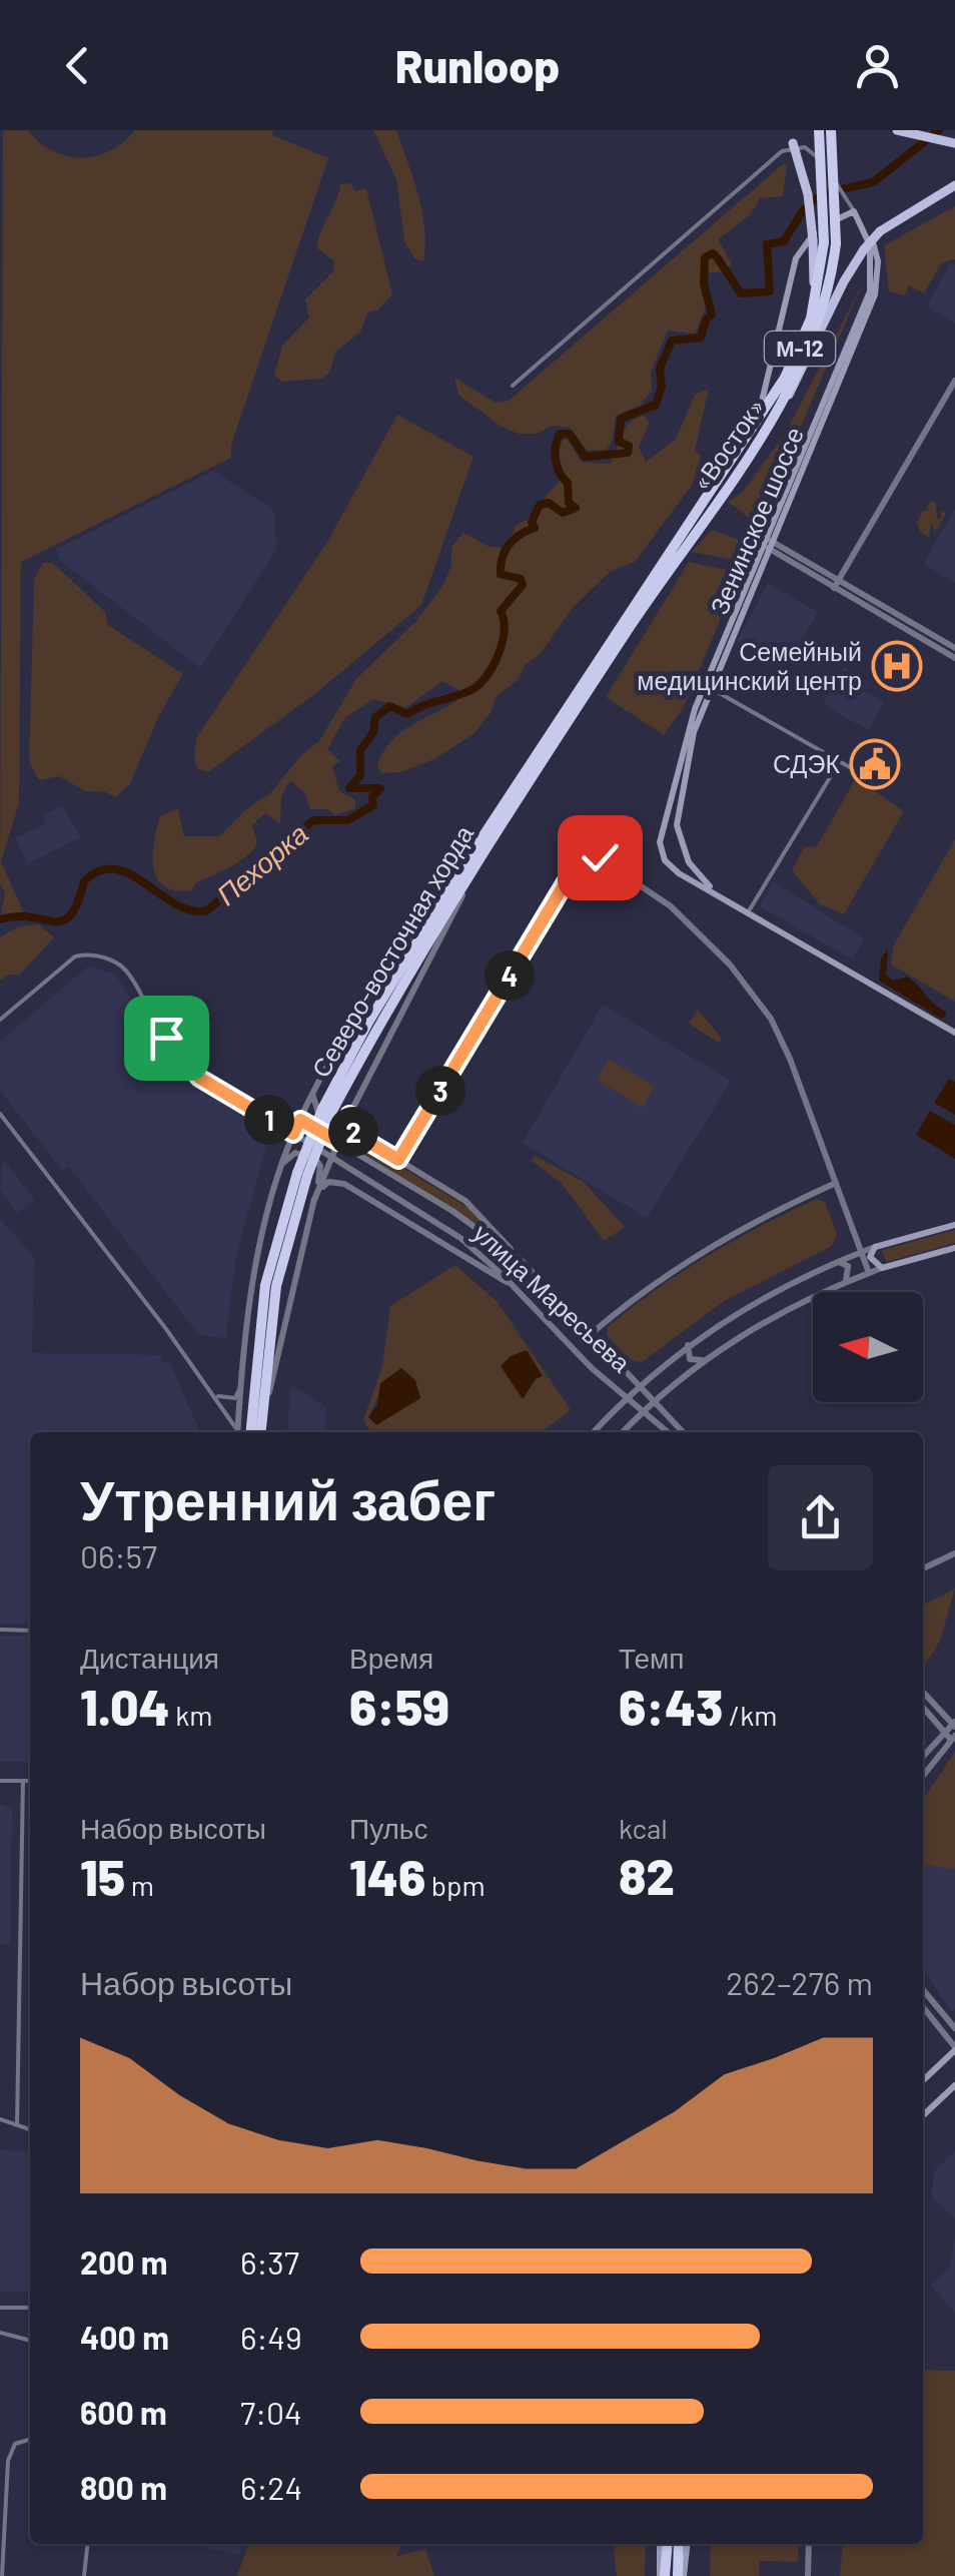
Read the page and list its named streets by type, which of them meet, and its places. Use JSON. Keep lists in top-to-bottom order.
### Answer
{
  "streets": {
    "highway": ["М-12", "«Восток»", "Северо-восточная хорда"],
    "main road": ["Зенинское шоссе"],
    "street": ["улица Маресьева"]
  },
  "crossings": [
    ["«Восток»", "Северо-восточная хорда"]
  ],
  "water": ["Пехорка"],
  "places": {
    "hospital": ["Семейный медицинский центр"],
    "public building": ["СДЭК"]
  },
  "north": "left",
  "page": {
    "header": "Runloop",
    "pins": [
      "4",
      "3",
      "1",
      "2"
    ],
    "heading": ["Утренний забег", "06:57"],
    "stats": [
      ["Дистанция", "1.04 km"],
      ["Время", "6:59"],
      ["Темп", "6:43 /km"],
      ["Набор высоты", "15 m"],
      ["Пульс", "146 bpm"],
      ["kcal", "82"]
    ],
    "chart": ["Набор высоты", "262–276 m"],
    "list": [
      {
        "name": "200 m",
        "note": "6:37"
      },
      {
        "name": "400 m",
        "note": "6:49"
      },
      {
        "name": "600 m",
        "note": "7:04"
      },
      {
        "name": "800 m",
        "note": "6:24"
      }
    ]
  }
}
